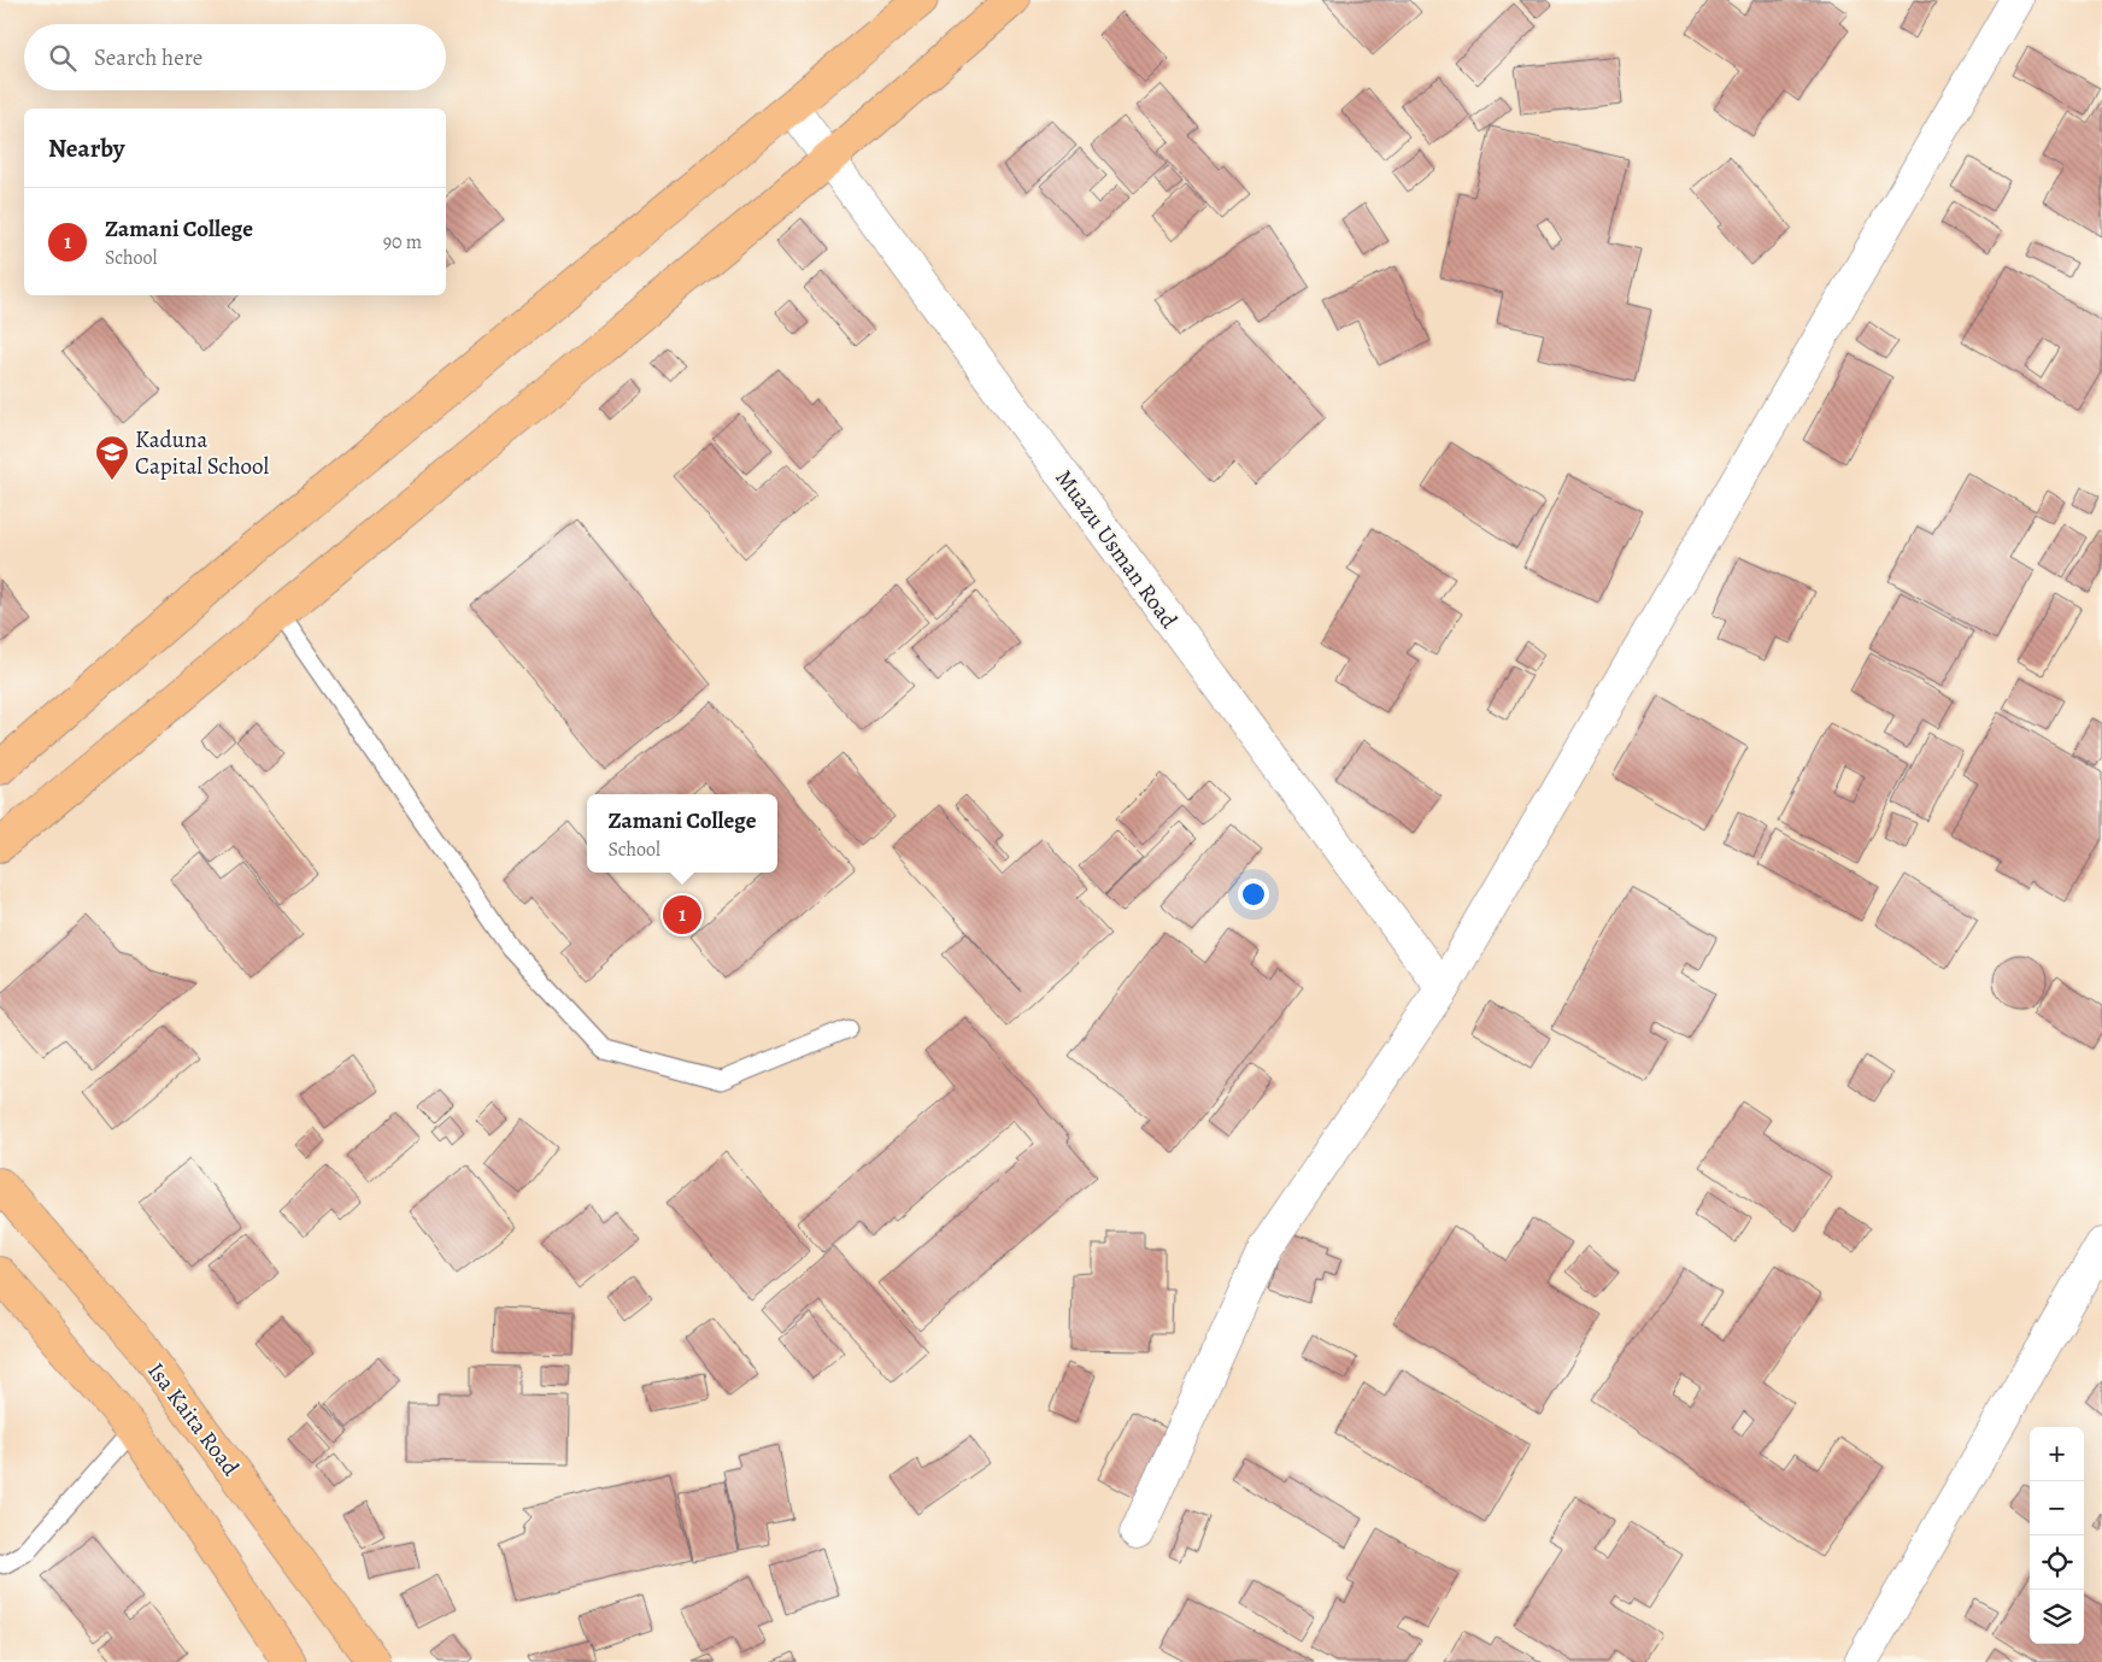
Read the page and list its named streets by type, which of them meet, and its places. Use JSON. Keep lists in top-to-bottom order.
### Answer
{
  "streets": {
    "main road": ["Isa Kaita Road"],
    "street": ["Muazu Usman Road"]
  },
  "places": {
    "school or university": ["Kaduna Capital School"]
  },
  "page": {
    "search": "Search here",
    "heading": "Nearby",
    "list": [
      {
        "mark": "1",
        "name": "Zamani College",
        "note": "School",
        "value": "90 m"
      }
    ],
    "popup": ["Zamani College", "School"],
    "pins": "1",
    "map_buttons": ["+", "−"]
  }
}
